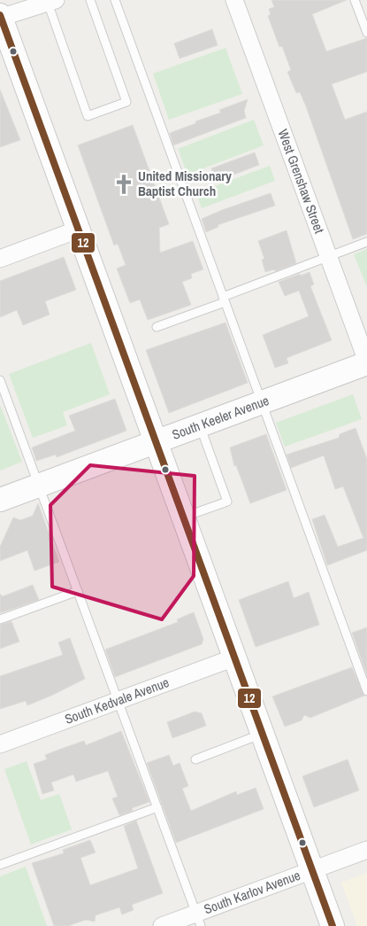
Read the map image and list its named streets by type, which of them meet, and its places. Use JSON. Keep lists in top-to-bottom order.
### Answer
{
  "streets": {
    "main road": ["South Keeler Avenue"],
    "street": ["West Grenshaw Street", "South Kedvale Avenue", "South Karlov Avenue"]
  },
  "crossings": [
    ["West Grenshaw Street", "South Keeler Avenue"]
  ],
  "places": {
    "church": ["United Missionary Baptist Church"]
  },
  "lines": ["transit line 12"]
}
